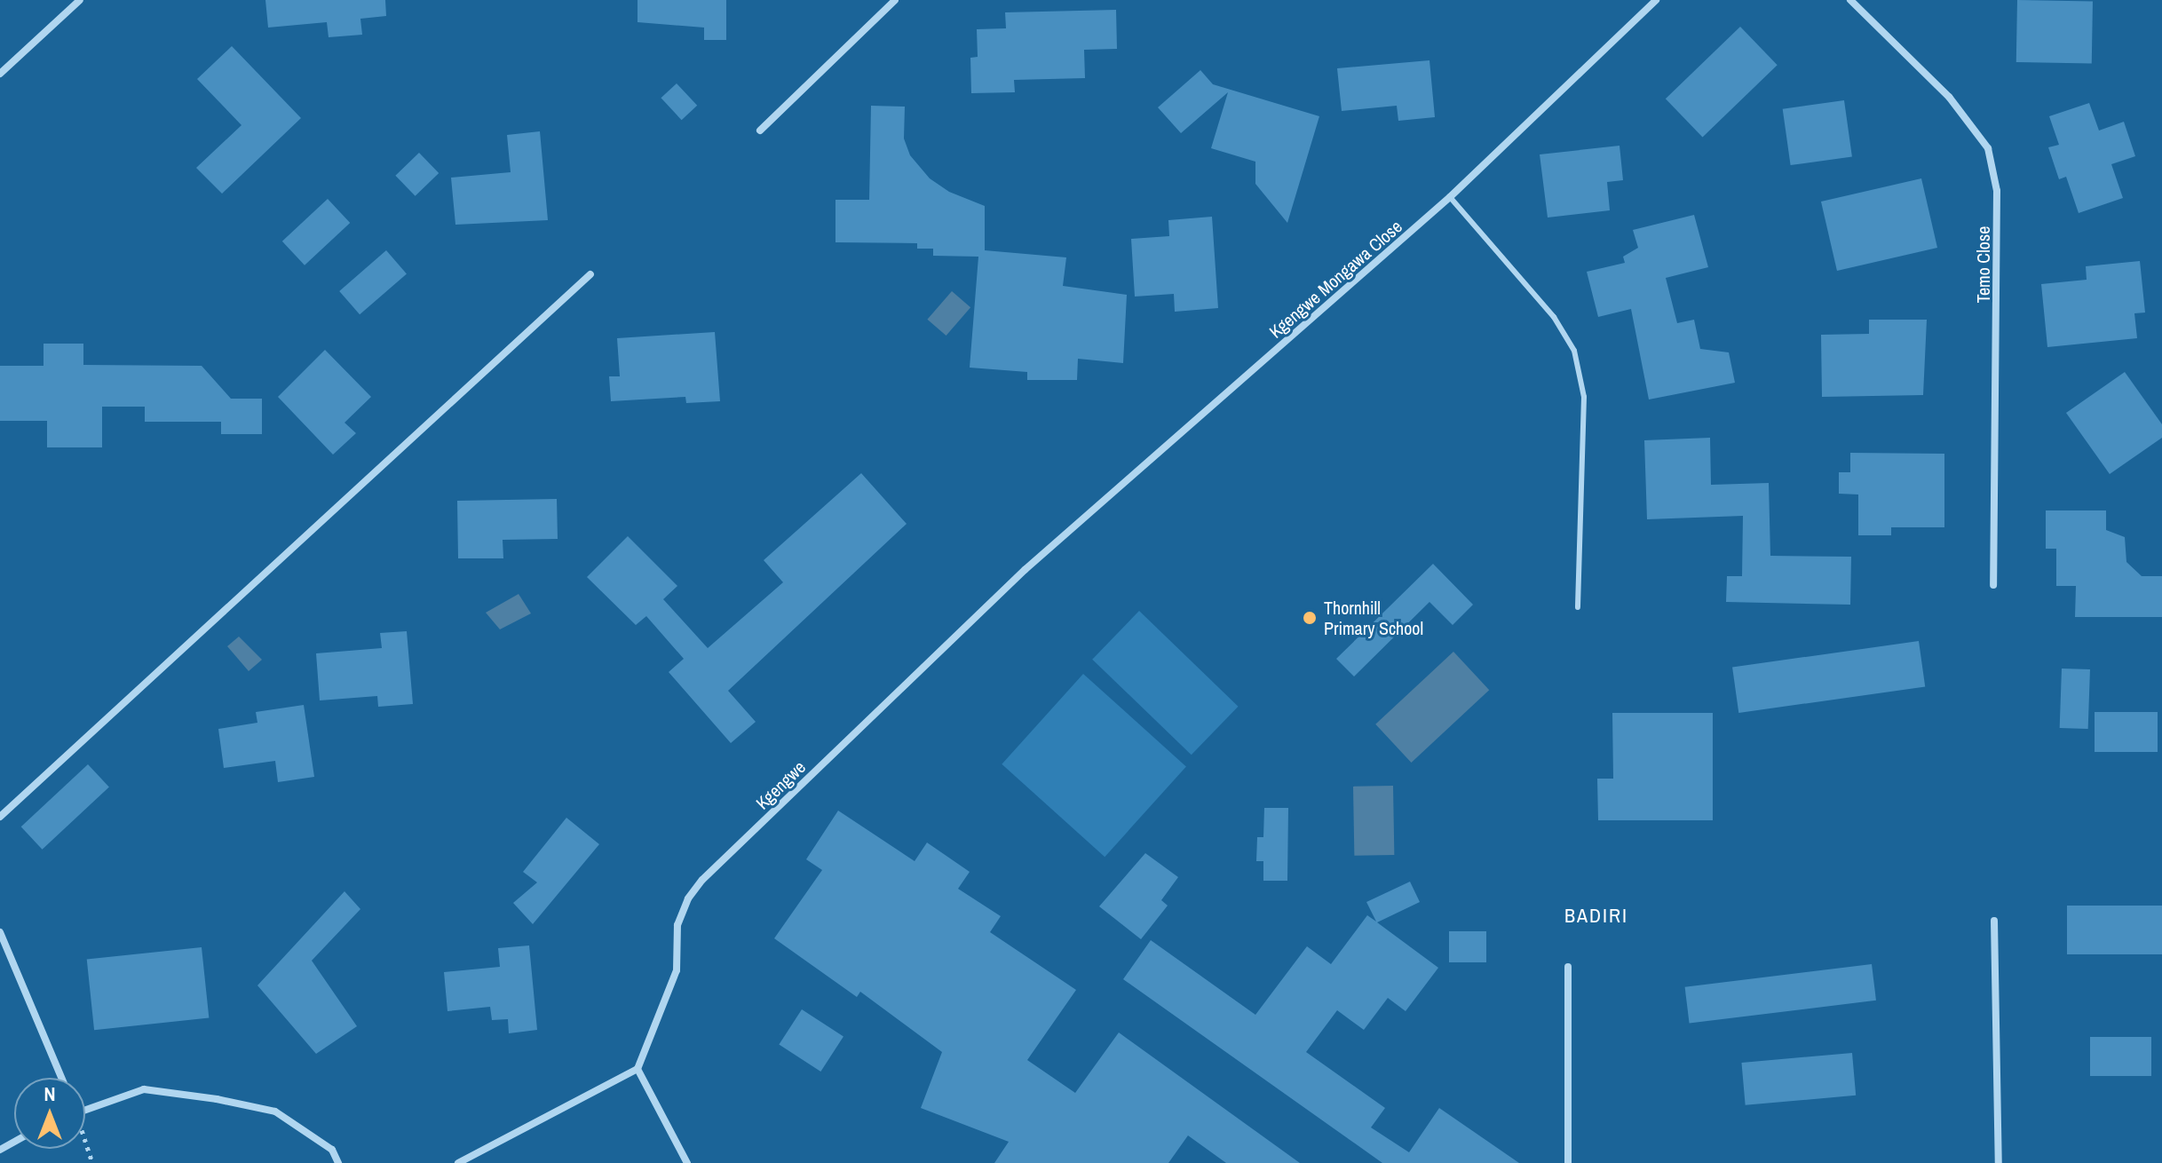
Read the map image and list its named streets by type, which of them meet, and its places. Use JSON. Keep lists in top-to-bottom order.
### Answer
{
  "streets": {
    "street": ["Temo Close", "Kgengwe Mongawa Close", "Kgengwe"]
  },
  "crossings": [
    ["Kgengwe Mongawa Close", "Kgengwe"]
  ],
  "districts": ["BADIRI"],
  "places": ["Thornhill Primary School"],
  "north": "top"
}
